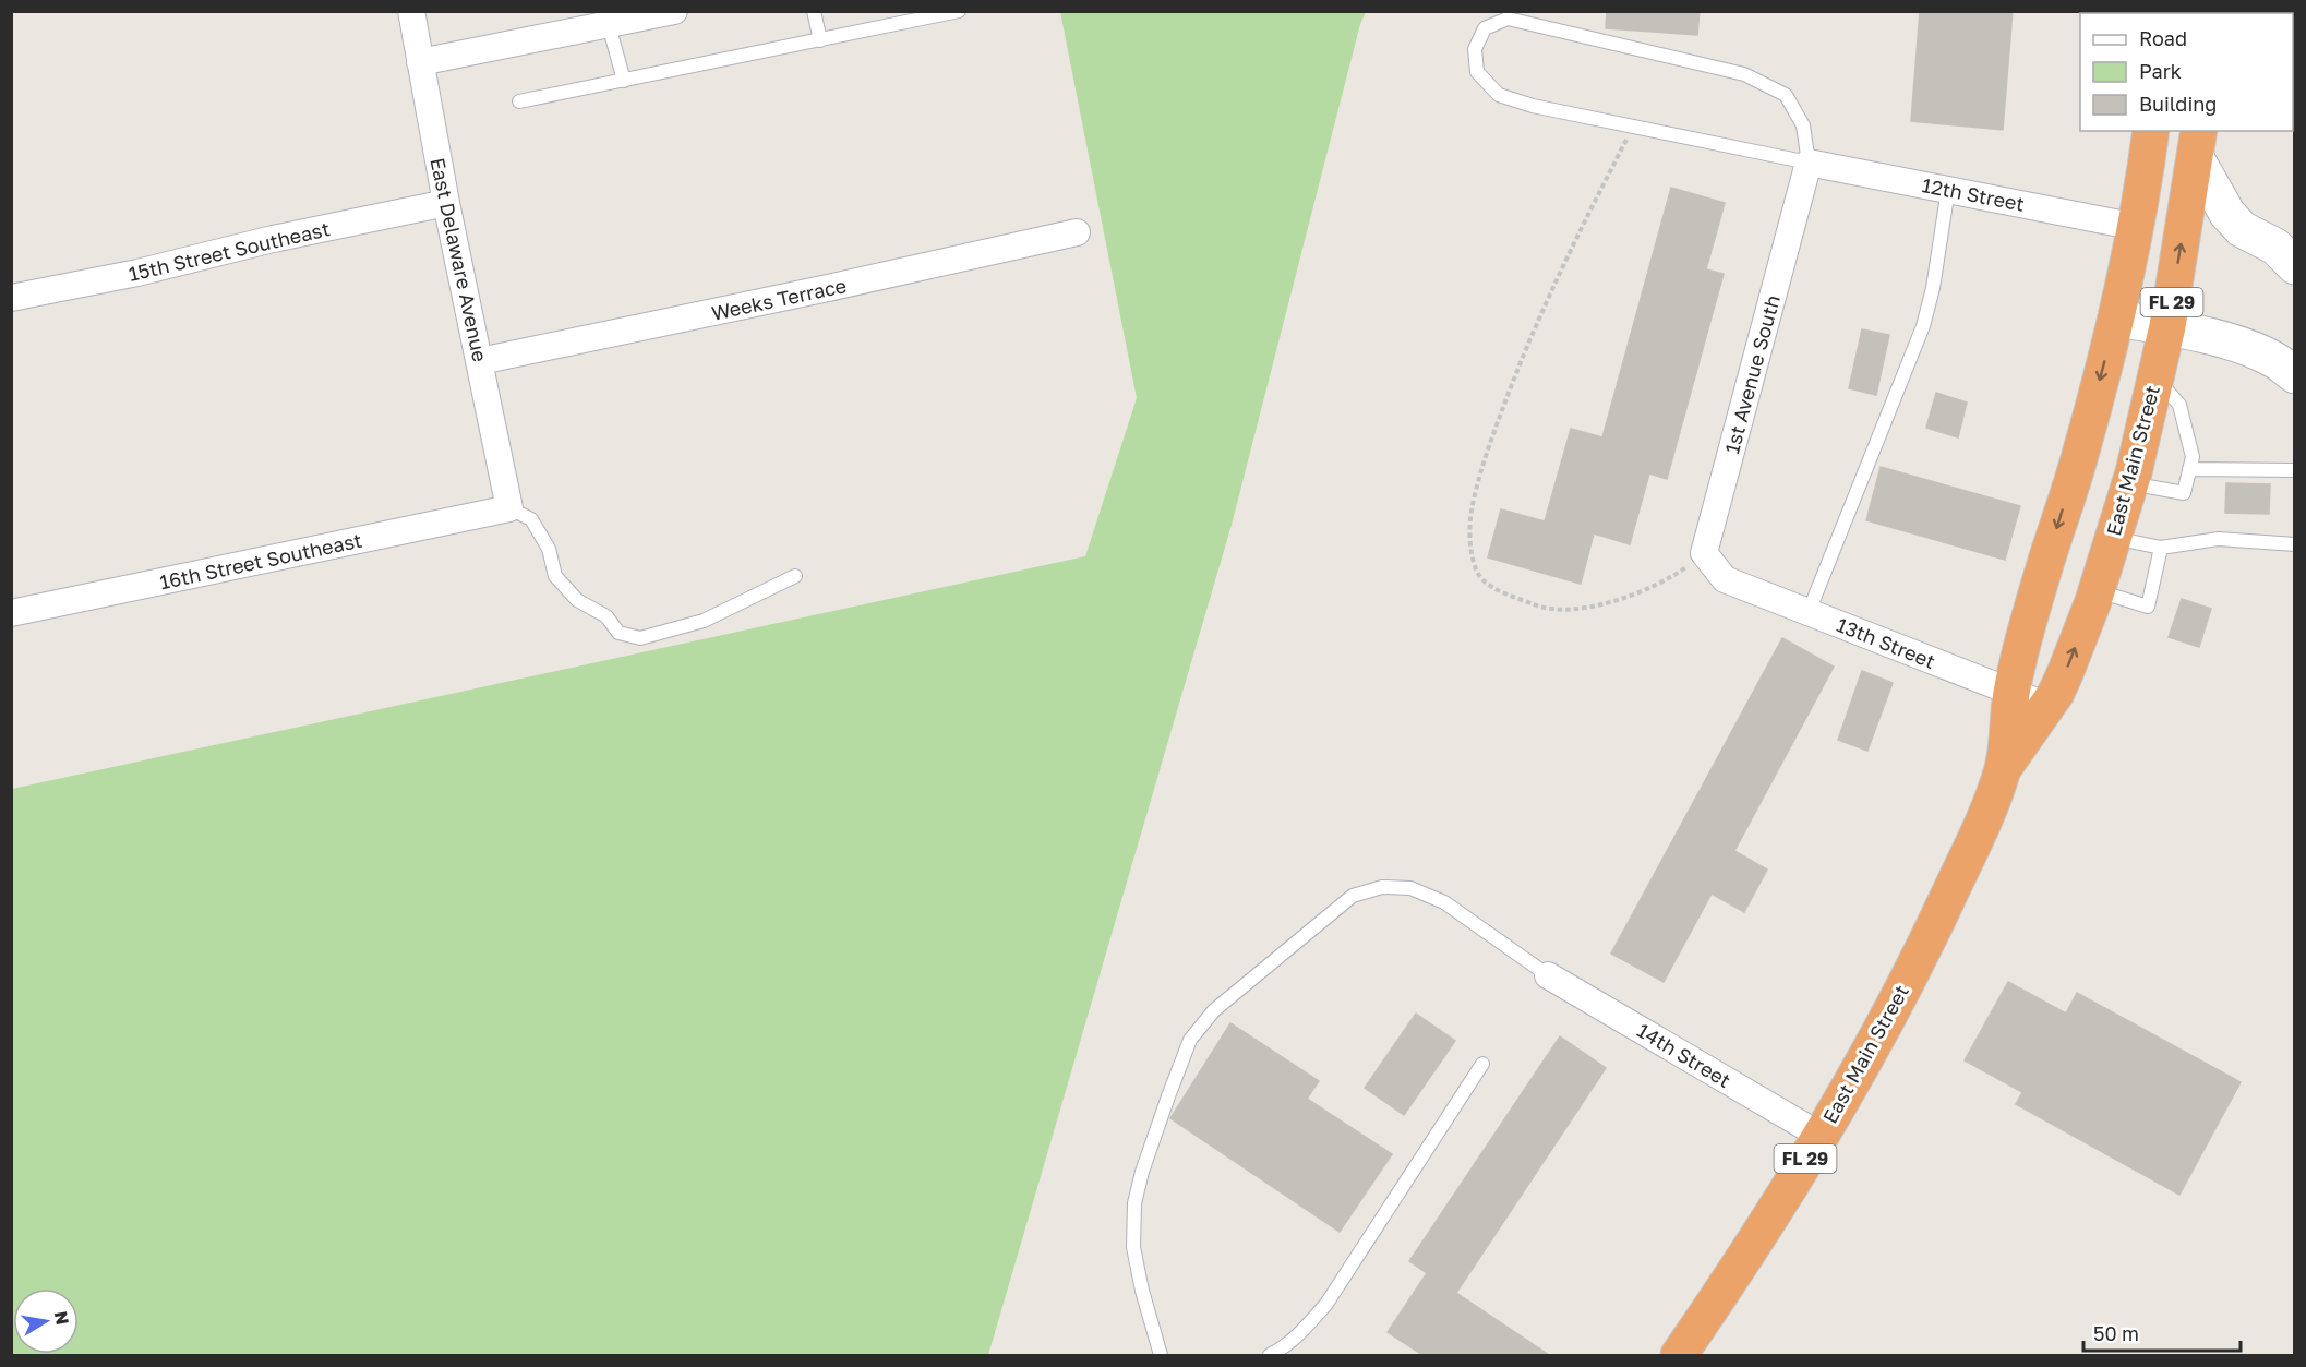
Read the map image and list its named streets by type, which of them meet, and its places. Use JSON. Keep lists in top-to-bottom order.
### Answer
{
  "streets": {
    "highway": ["FL 29", "East Main Street"],
    "street": [
      "12th Street",
      "15th Street Southeast",
      "East Delaware Avenue",
      "Weeks Terrace",
      "1st Avenue South",
      "16th Street Southeast",
      "13th Street",
      "14th Street"
    ]
  },
  "crossings": [
    ["12th Street", "1st Avenue South"],
    ["12th Street", "East Main Street"],
    ["15th Street Southeast", "East Delaware Avenue"],
    ["East Delaware Avenue", "Weeks Terrace"],
    ["East Delaware Avenue", "16th Street Southeast"],
    ["1st Avenue South", "13th Street"],
    ["East Main Street", "13th Street"],
    ["East Main Street", "14th Street"]
  ],
  "legend": ["Road", "Park", "Building"],
  "scale_bar": "50 m",
  "north": "right"
}
